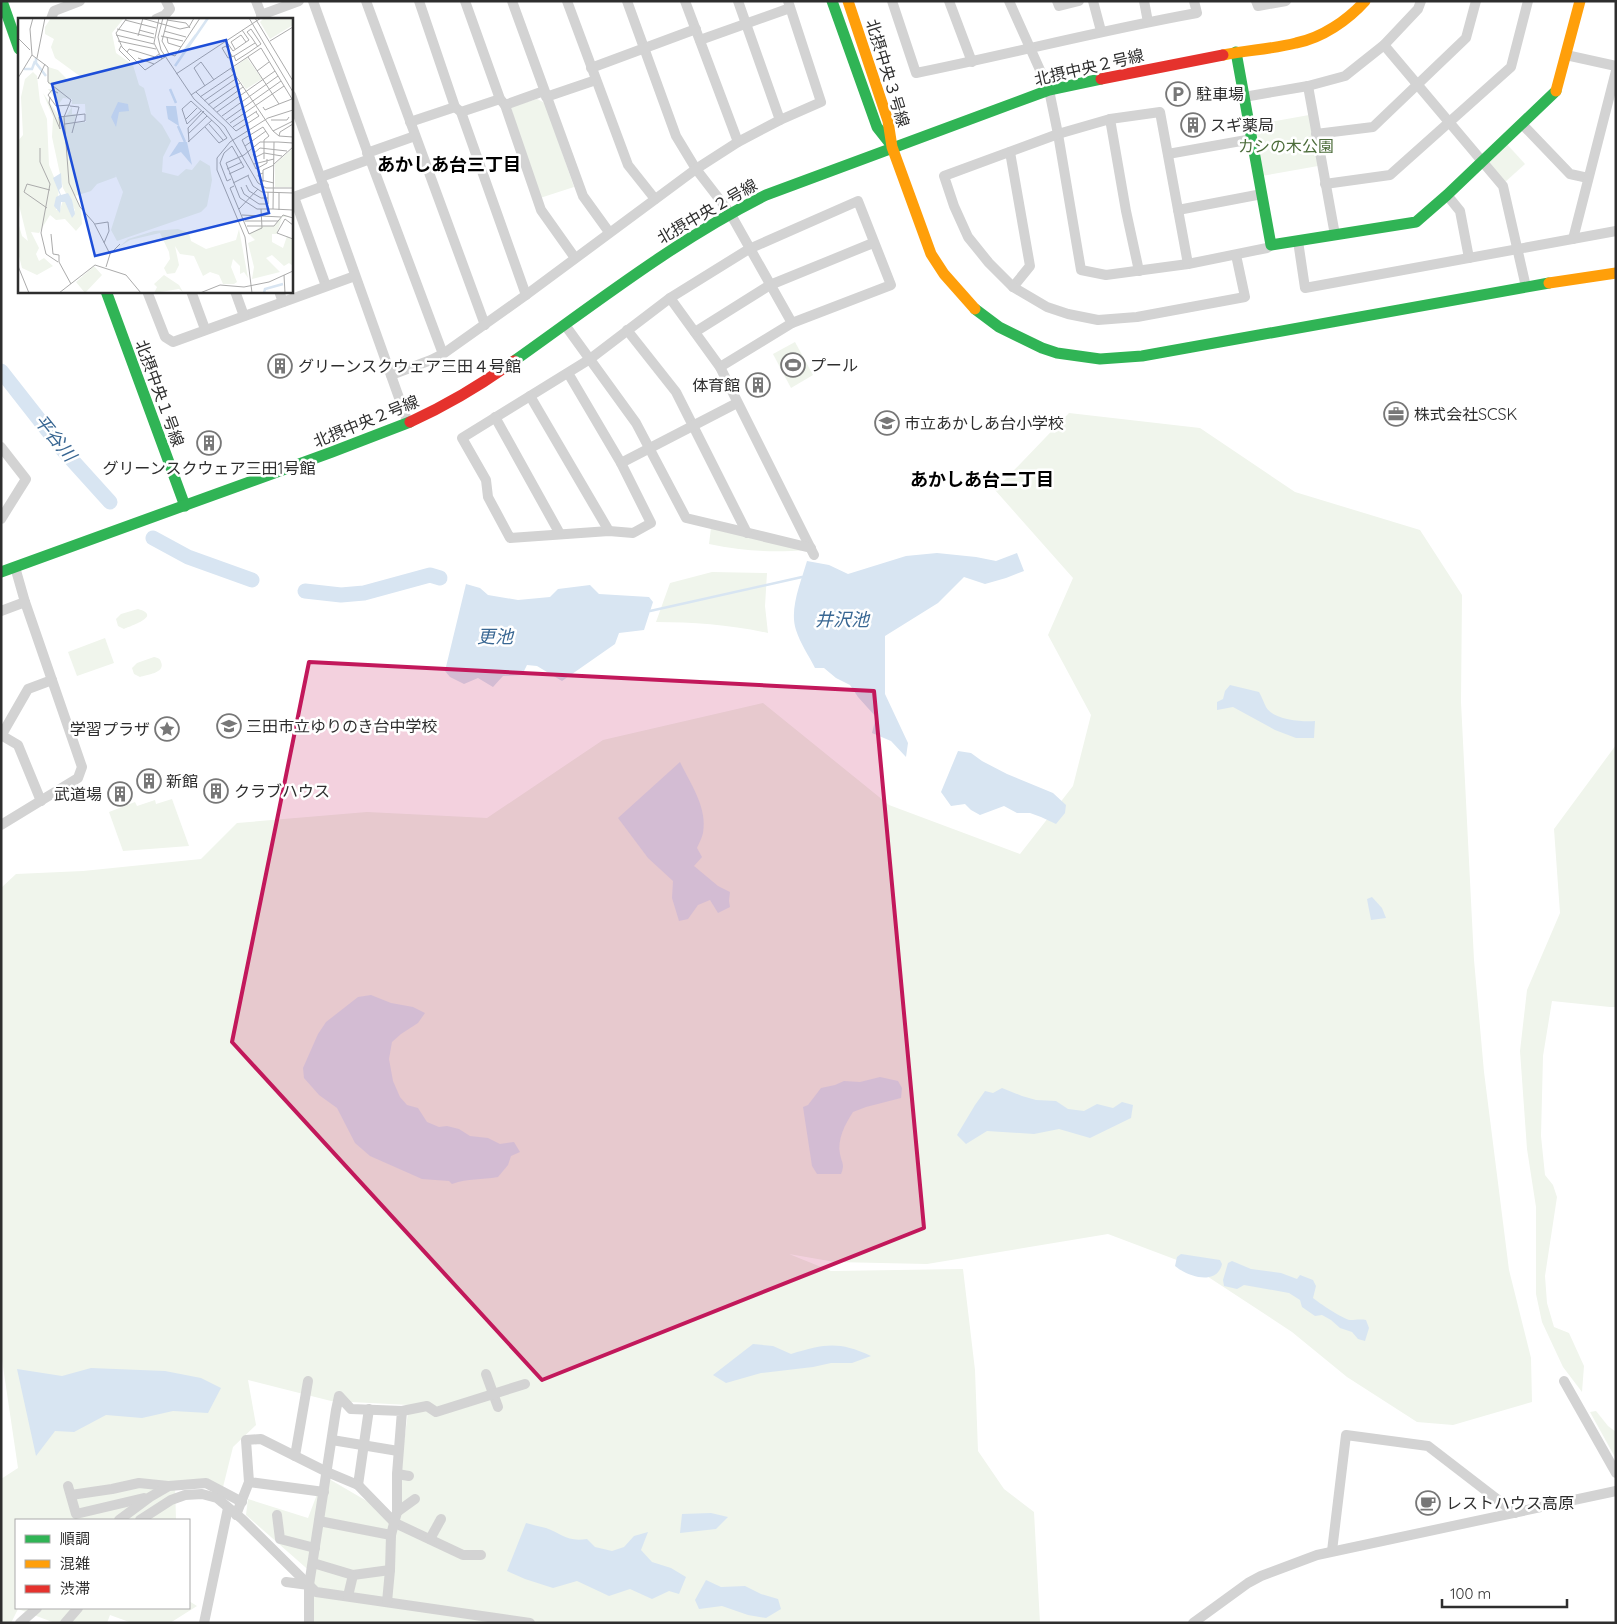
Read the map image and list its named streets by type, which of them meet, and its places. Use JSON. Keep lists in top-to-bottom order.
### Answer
{
  "streets": {
    "street": ["北摂中央２号線", "北摂中央３号線", "北摂中央１号線"]
  },
  "crossings": [
    ["北摂中央２号線", "北摂中央３号線"],
    ["北摂中央２号線", "北摂中央１号線"]
  ],
  "districts": ["あかしあ台三丁目", "あかしあ台二丁目"],
  "water": ["平谷川", "井沢池", "更池"],
  "parks": ["カシの木公園"],
  "places": {
    "parking": ["駐車場"],
    "building": [
      "スギ薬局",
      "グリーンスクウェア三田４号館",
      "体育館",
      "グリーンスクウェア三田1号館",
      "新館",
      "クラブハウス",
      "武道場"
    ],
    "sports": ["プール"],
    "office": ["株式会社SCSK"],
    "school or university": ["市立あかしあ台小学校", "三田市立ゆりのき台中学校"],
    "place": ["学習プラザ"],
    "cafe": ["レストハウス高原"]
  },
  "legend": ["順調", "混雑", "渋滞"],
  "scale_bar": "100 m"
}
